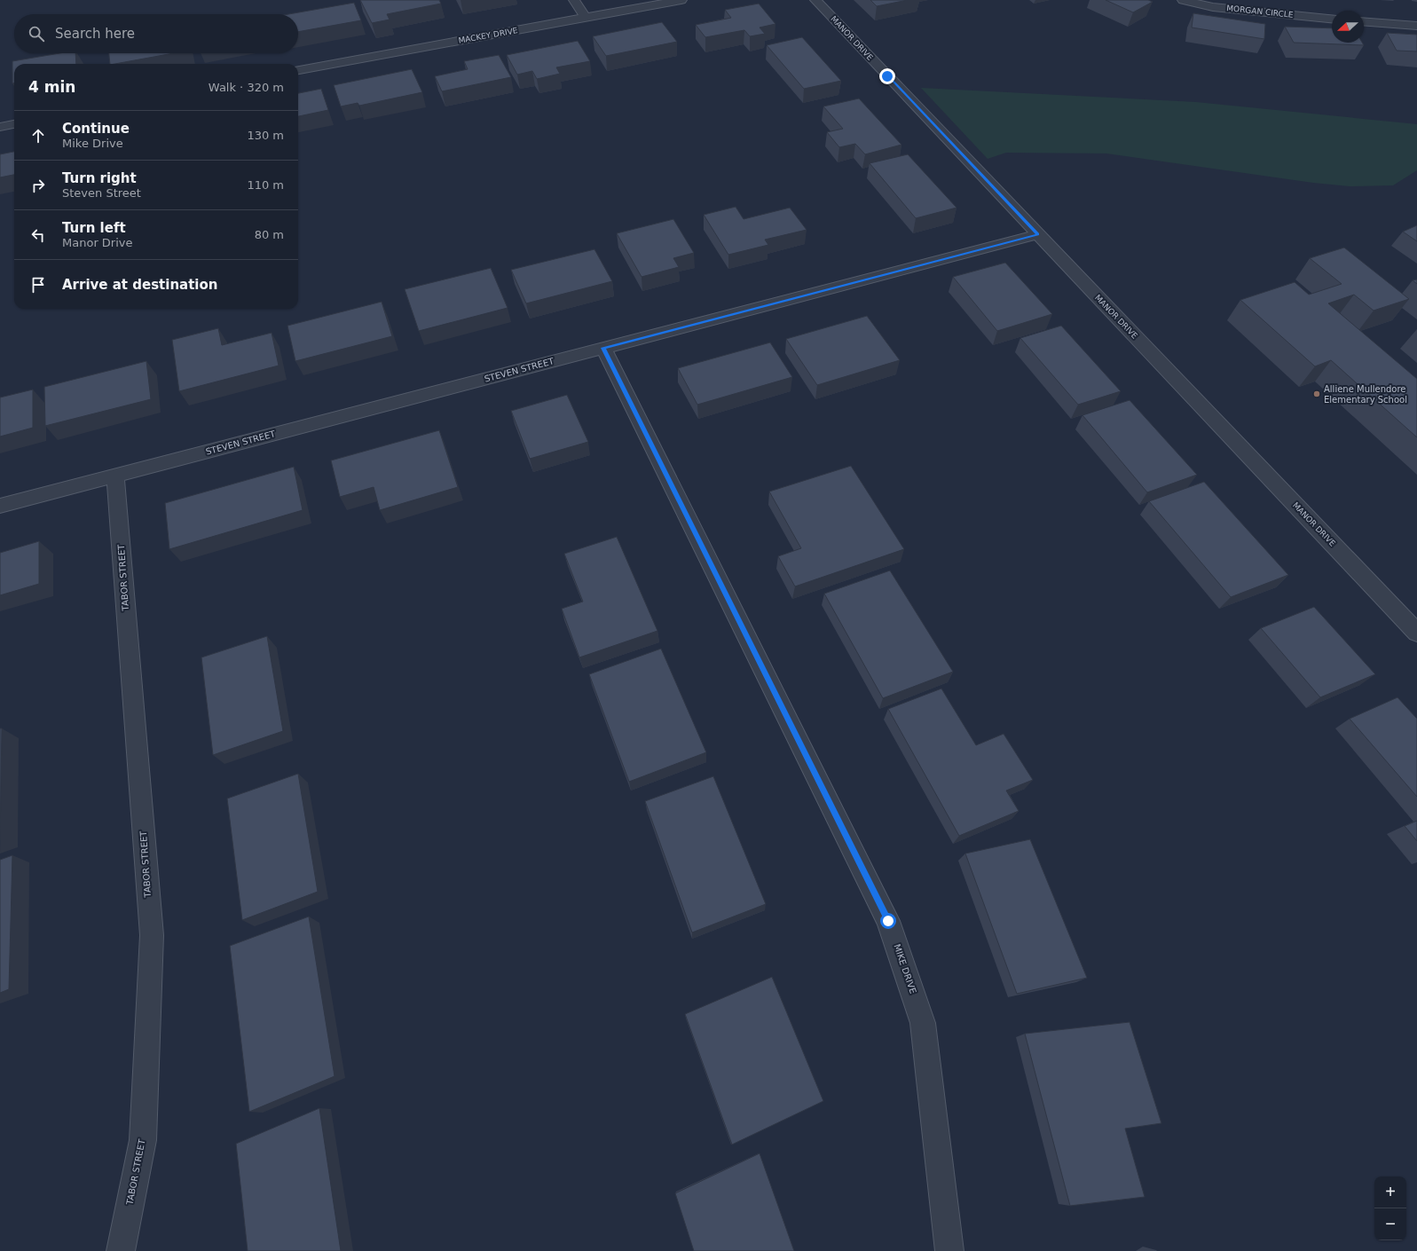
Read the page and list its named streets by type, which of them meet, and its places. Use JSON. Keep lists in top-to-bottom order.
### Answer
{
  "streets": {
    "street": [
      "MORGAN CIRCLE",
      "MACKEY DRIVE",
      "MANOR DRIVE",
      "STEVEN STREET",
      "TABOR STREET",
      "MIKE DRIVE"
    ]
  },
  "crossings": [
    ["MANOR DRIVE", "STEVEN STREET"],
    ["STEVEN STREET", "TABOR STREET"],
    ["STEVEN STREET", "MIKE DRIVE"]
  ],
  "places": ["Alliene Mullendore Elementary School"],
  "north": "left",
  "page": {
    "search": "Search here",
    "heading": ["4 min", "Walk · 320 m"],
    "list": [
      ["Continue", "Mike Drive", "130 m"],
      ["Turn right", "Steven Street", "110 m"],
      ["Turn left", "Manor Drive", "80 m"],
      "Arrive at destination"
    ],
    "map_buttons": ["+", "−"]
  }
}
